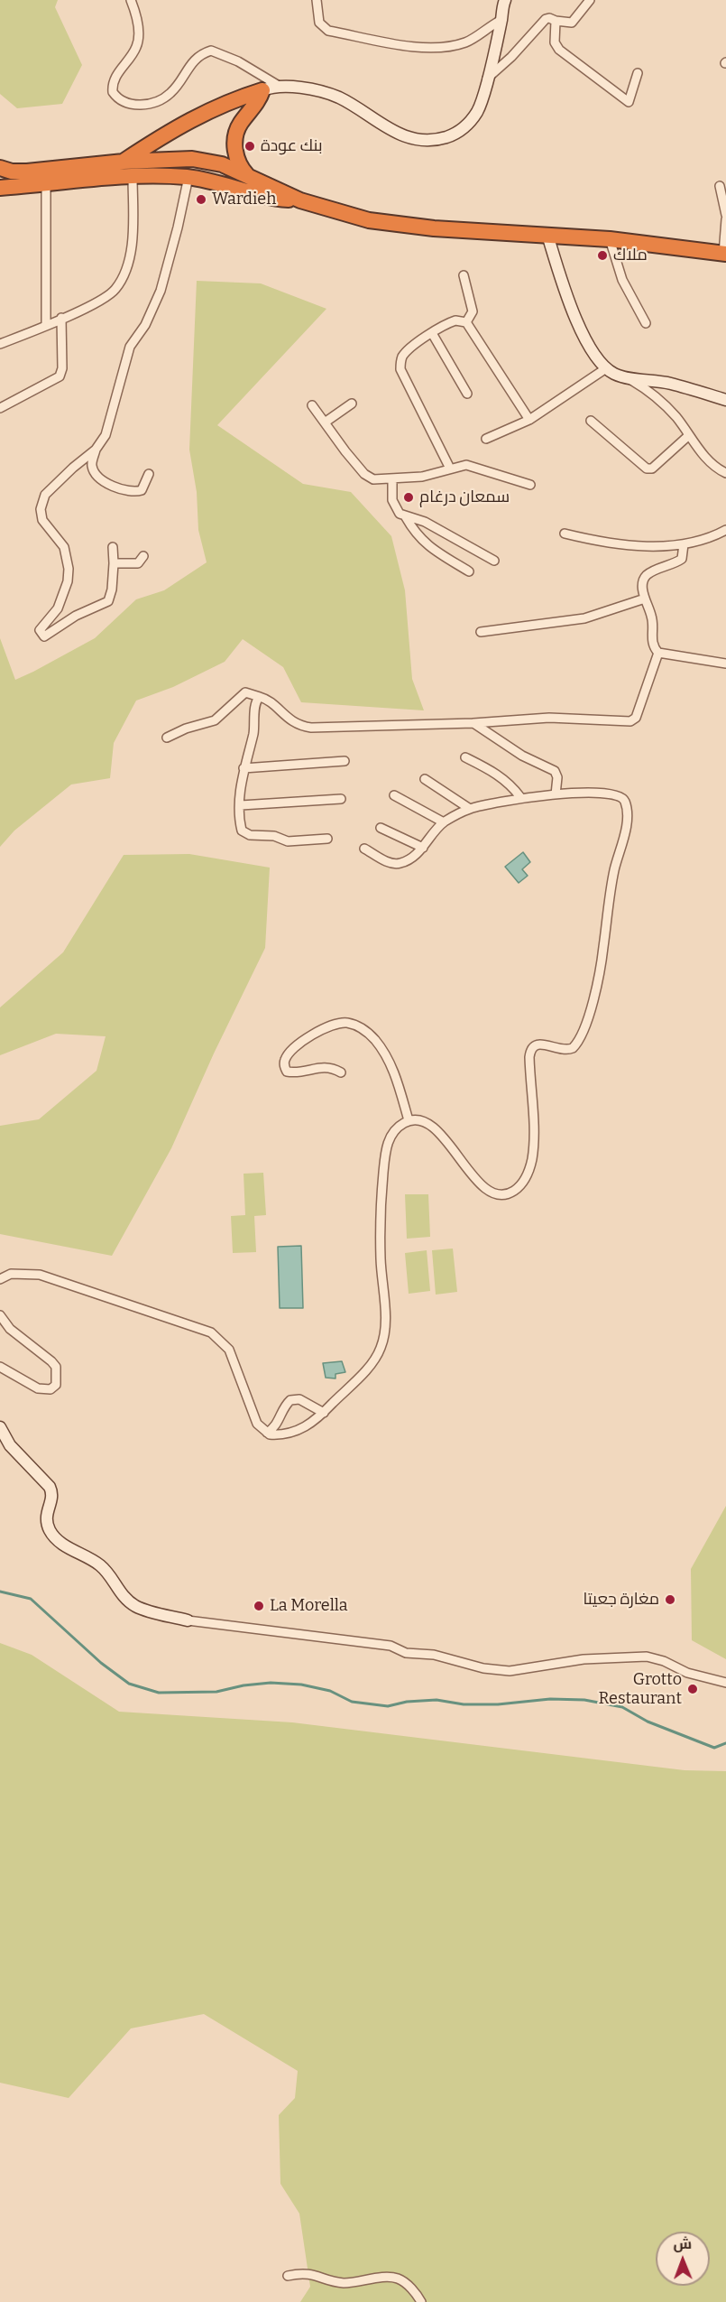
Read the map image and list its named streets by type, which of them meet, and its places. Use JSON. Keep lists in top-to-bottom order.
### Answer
{
  "places": [
    "بنك عودة",
    "Wardieh",
    "ملاك",
    "سمعان درغام",
    "مغارة جعيتا",
    "La Morella",
    "Grotto Restaurant"
  ],
  "north": "top"
}
